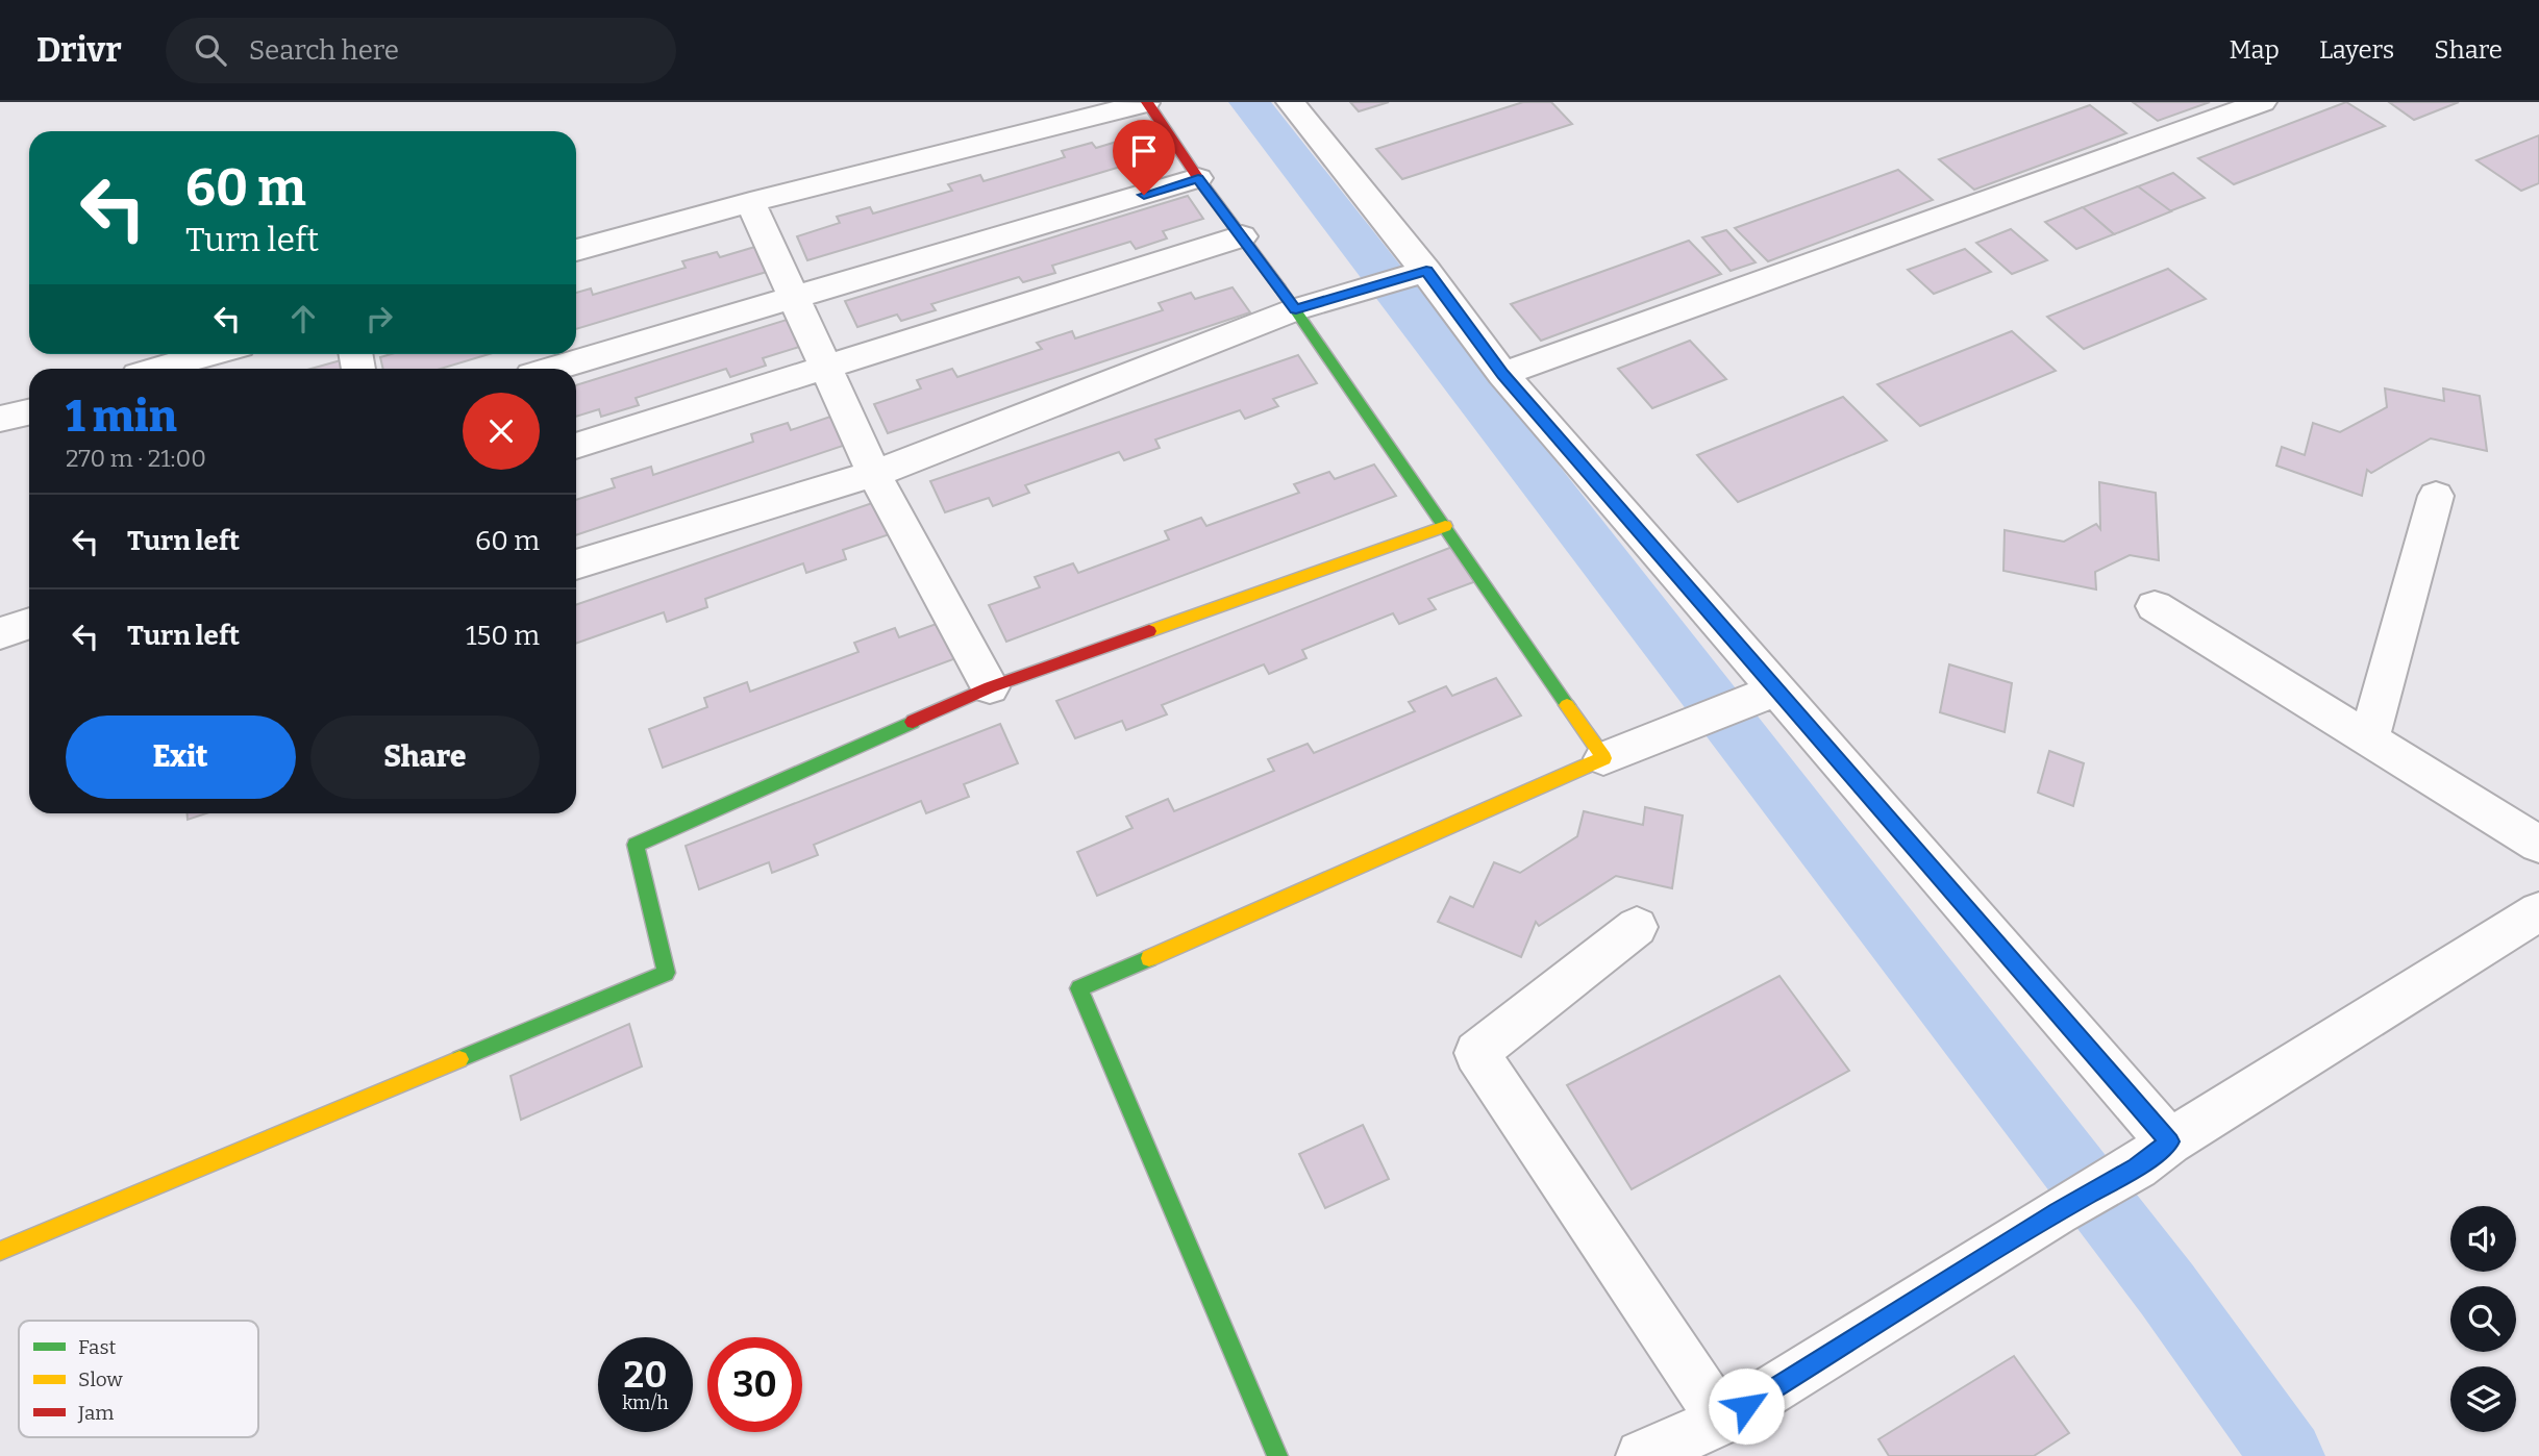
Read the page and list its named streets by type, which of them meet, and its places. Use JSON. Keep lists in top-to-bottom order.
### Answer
{
  "legend": ["Fast", "Slow", "Jam"],
  "page": {
    "header": "Drivr",
    "search": "Search here",
    "nav": ["Map", "Layers", "Share"],
    "turn": ["60 m", "Turn left"],
    "heading": ["1 min", "270 m · 21:00"],
    "list": [
      {
        "name": "Turn left",
        "value": "60 m"
      },
      {
        "name": "Turn left",
        "value": "150 m"
      }
    ],
    "buttons": ["Exit", "Share"],
    "speed": "20 km/h",
    "limit": "30"
  }
}
